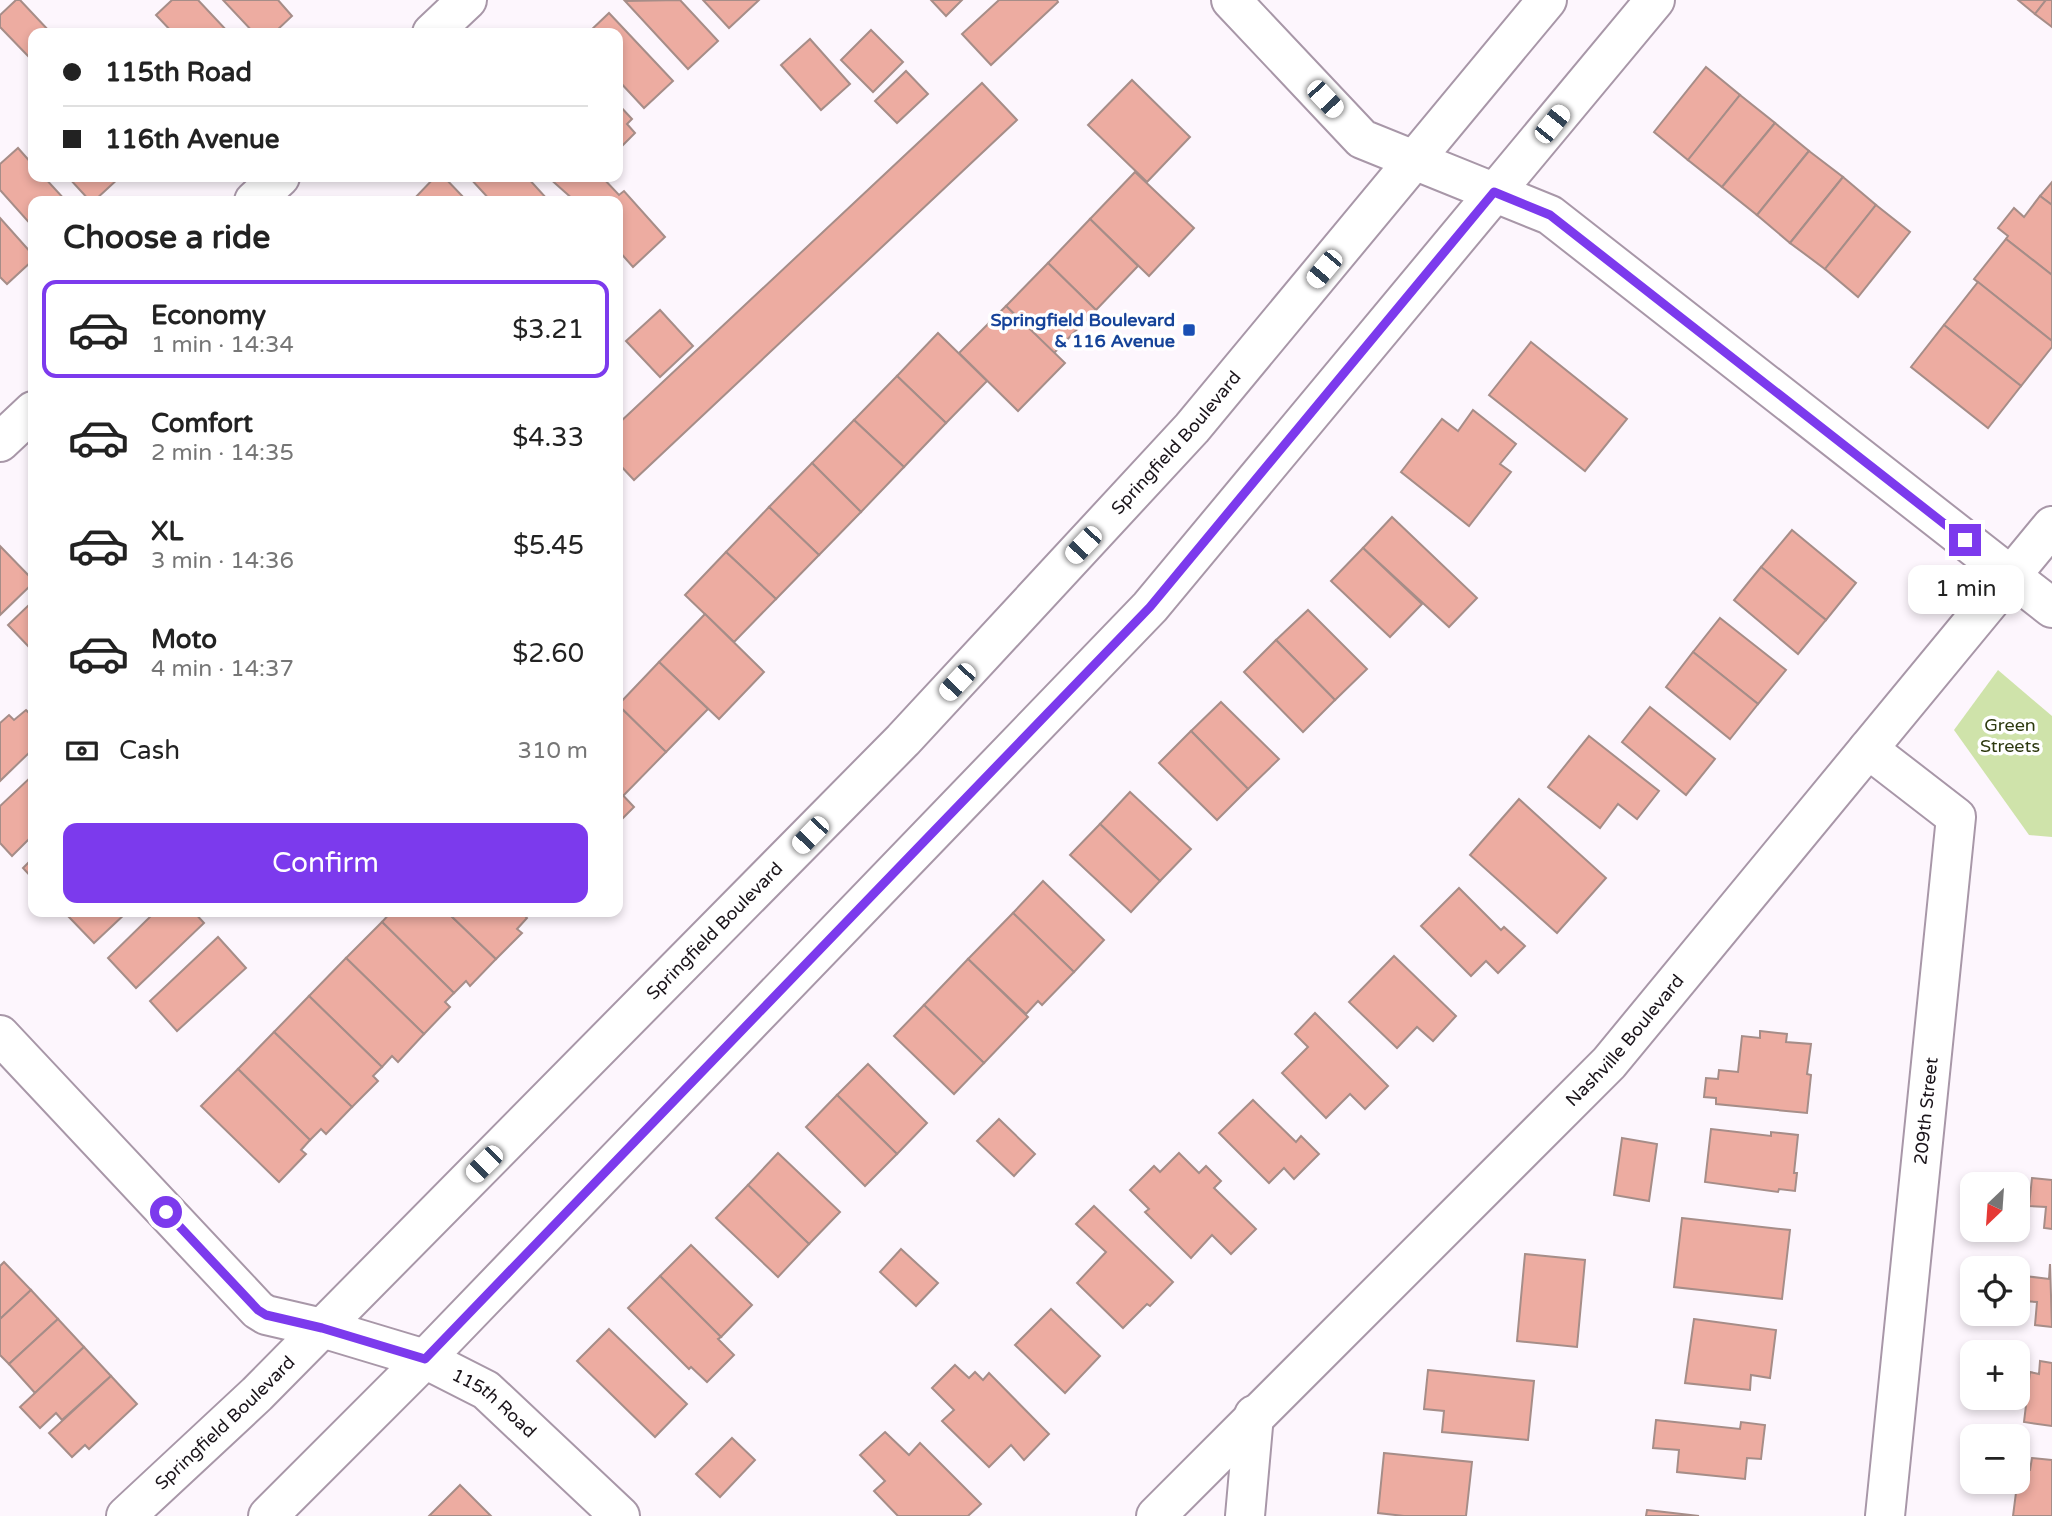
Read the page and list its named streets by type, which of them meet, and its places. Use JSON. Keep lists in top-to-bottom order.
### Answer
{
  "streets": {
    "street": [
      "Springfield Boulevard",
      "Nashville Boulevard",
      "209th Street",
      "115th Road"
    ]
  },
  "crossings": [
    ["Springfield Boulevard", "115th Road"],
    ["Nashville Boulevard", "209th Street"]
  ],
  "parks": ["Green Streets"],
  "places": {
    "transit": ["Springfield Boulevard & 116 Avenue"]
  },
  "north": "bottom left",
  "page": {
    "banner": ["115th Road", "116th Avenue"],
    "heading": "Choose a ride",
    "list": [
      {
        "name": "Economy",
        "note": "1 min · 14:34",
        "value": "$3.21"
      },
      {
        "name": "Comfort",
        "note": "2 min · 14:35",
        "value": "$4.33"
      },
      {
        "name": "XL",
        "note": "3 min · 14:36",
        "value": "$5.45"
      },
      {
        "name": "Moto",
        "note": "4 min · 14:37",
        "value": "$2.60"
      }
    ],
    "bubble": "1 min",
    "pay": ["Cash", "310 m"],
    "buttons": "Confirm",
    "map_buttons": ["+", "−"]
  }
}
